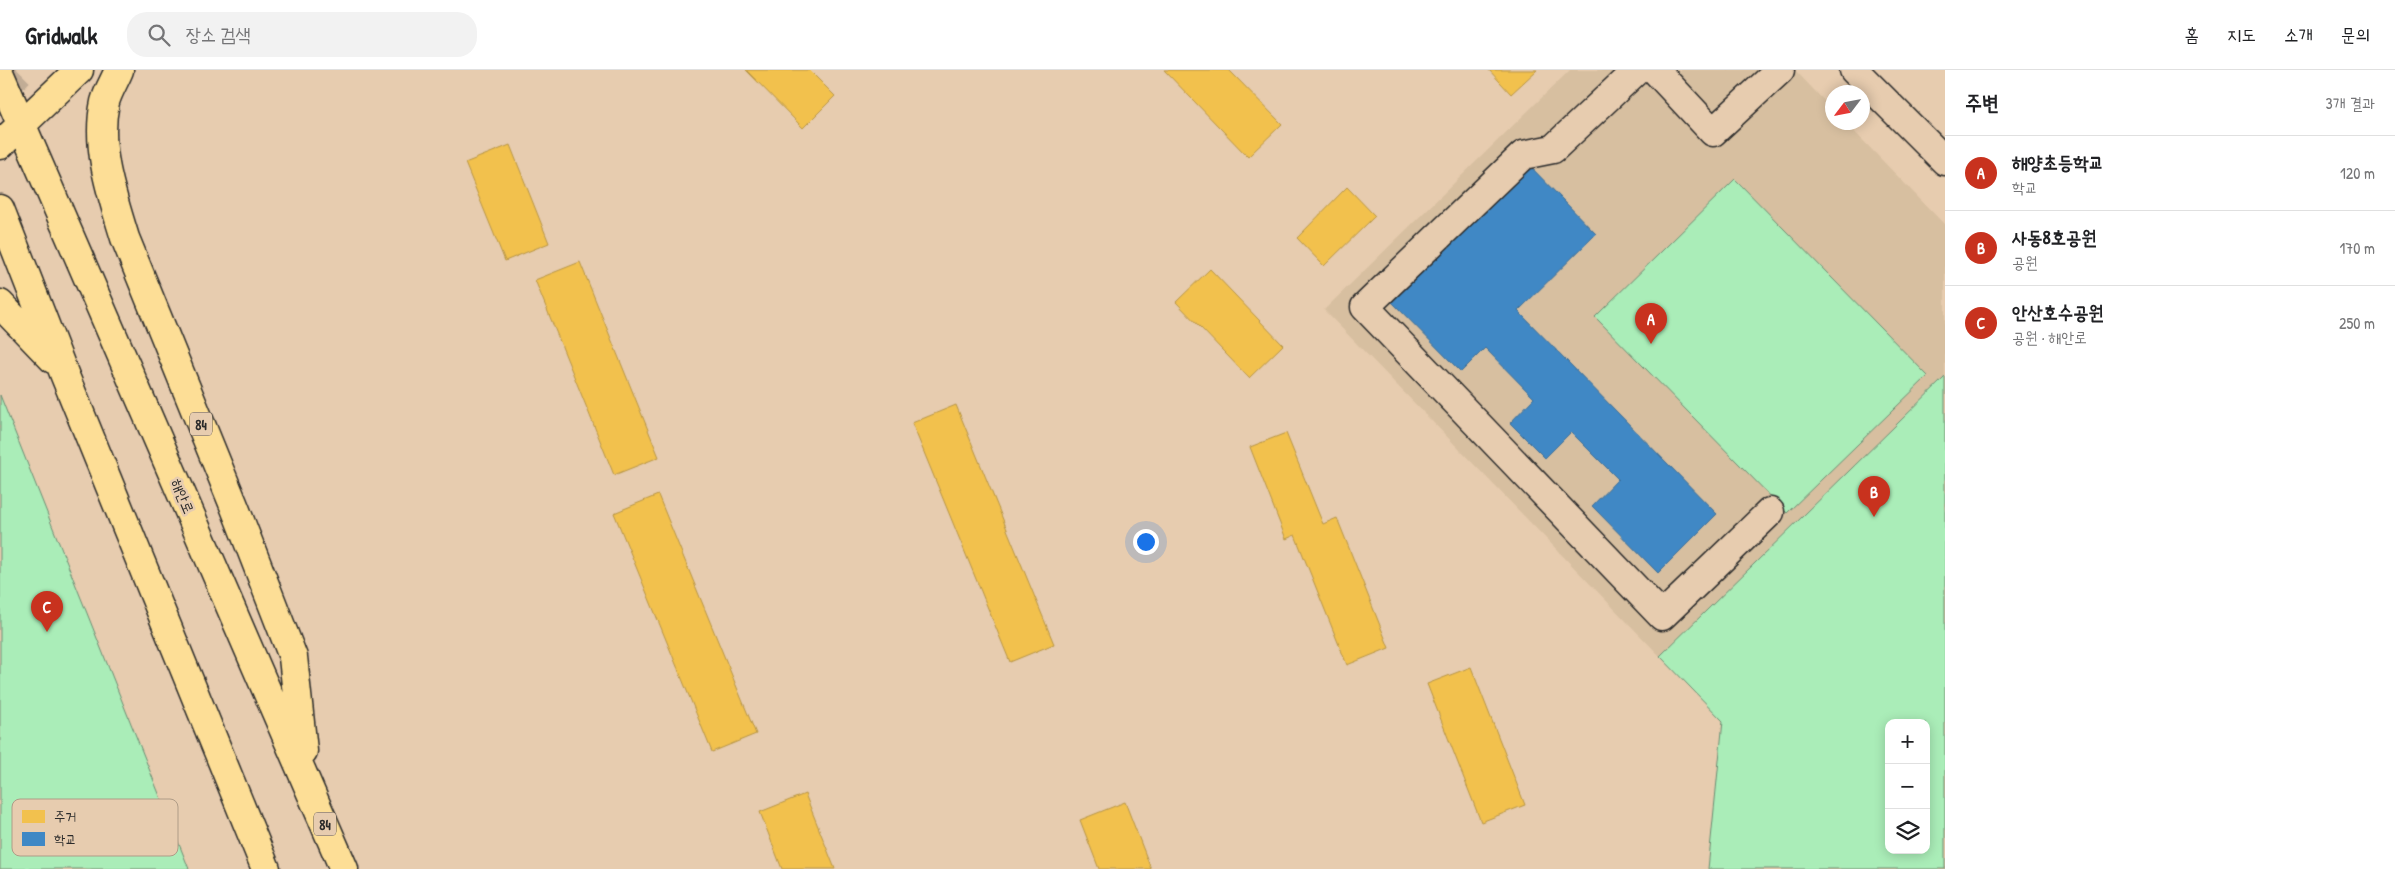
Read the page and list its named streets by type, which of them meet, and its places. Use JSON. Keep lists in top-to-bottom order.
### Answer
{
  "streets": {
    "main road": ["84", "해안로"]
  },
  "crossings": [
    ["84", "해안로"]
  ],
  "legend": ["주거", "학교"],
  "north": "bottom left",
  "page": {
    "header": "Gridwalk",
    "search": "장소 검색",
    "nav": [
      "홈",
      "지도",
      "소개",
      "문의"
    ],
    "heading": ["주변", "3개 결과"],
    "list": [
      {
        "mark": "A",
        "name": "해양초등학교",
        "note": "학교",
        "value": "120 m"
      },
      {
        "mark": "B",
        "name": "사동8호공원",
        "note": "공원",
        "value": "170 m"
      },
      {
        "mark": "C",
        "name": "안산호수공원",
        "note": "공원 · 해안로",
        "value": "250 m"
      }
    ],
    "pins": ["A", "B", "C"],
    "map_buttons": ["+", "−"]
  }
}
